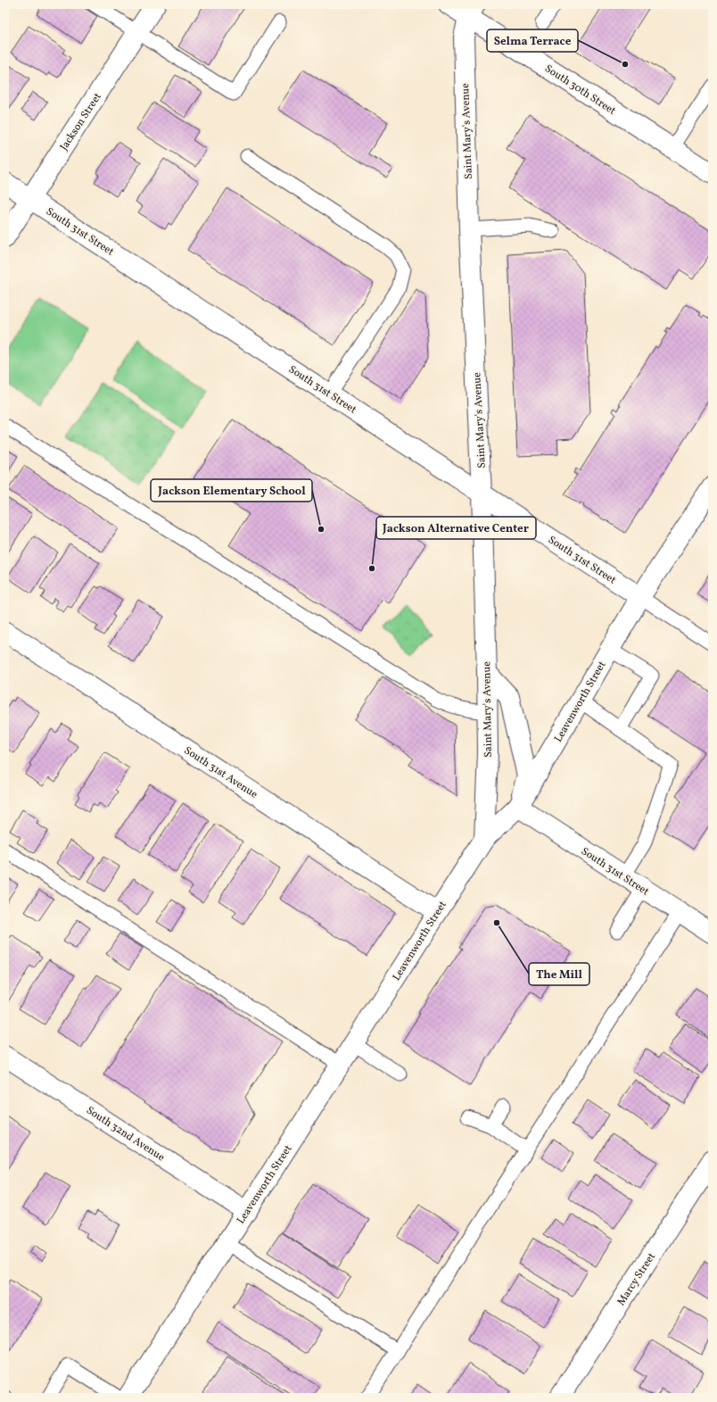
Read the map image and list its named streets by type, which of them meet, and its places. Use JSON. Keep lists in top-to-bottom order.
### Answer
{
  "streets": {
    "street": [
      "South 30th Street",
      "Jackson Street",
      "Saint Mary's Avenue",
      "South 31st Street",
      "Leavenworth Street",
      "South 31st Avenue",
      "South 32nd Avenue",
      "Marcy Street"
    ]
  },
  "crossings": [
    ["South 30th Street", "Saint Mary's Avenue"],
    ["Jackson Street", "South 31st Street"],
    ["Saint Mary's Avenue", "South 31st Street"],
    ["Saint Mary's Avenue", "Leavenworth Street"],
    ["South 31st Street", "Leavenworth Street"],
    ["Leavenworth Street", "South 31st Avenue"],
    ["Leavenworth Street", "South 32nd Avenue"]
  ],
  "places": [
    "Selma Terrace",
    "Jackson Elementary School",
    "Jackson Alternative Center",
    "The Mill"
  ]
}
